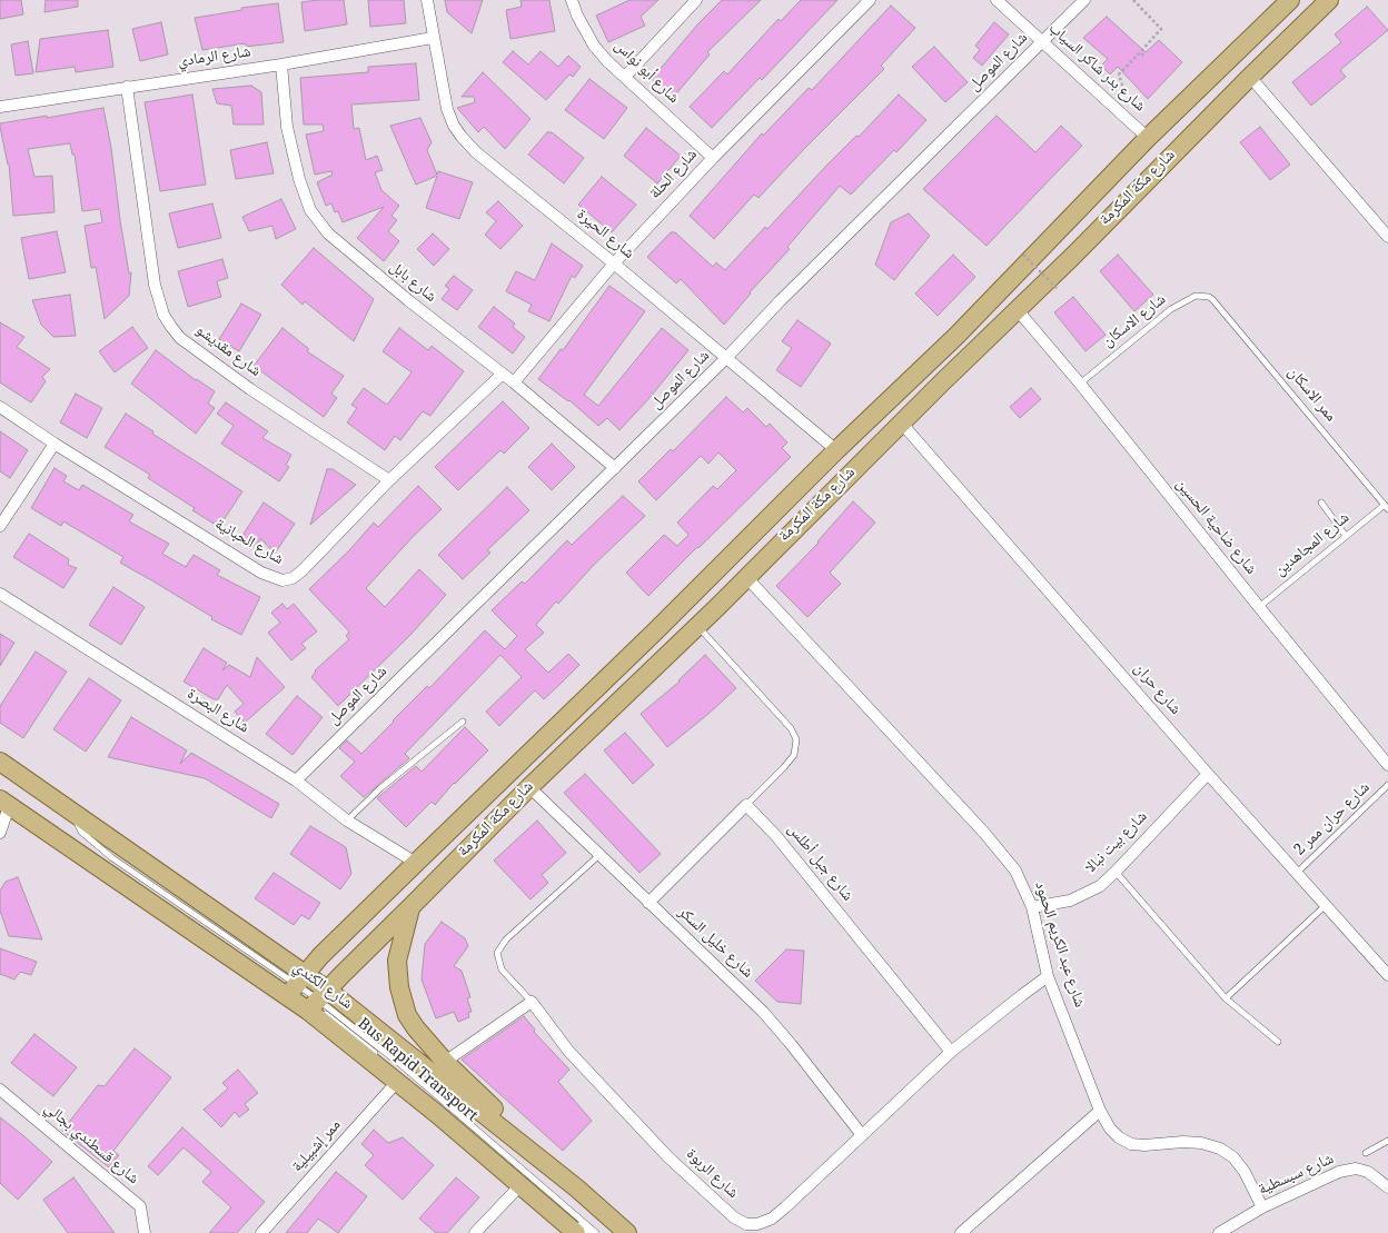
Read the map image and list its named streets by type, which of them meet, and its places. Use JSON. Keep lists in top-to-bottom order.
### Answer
{
  "streets": {
    "main road": ["شارع مكة المكرمة", "شارع الكندي"],
    "street": [
      "شارع الرمادي",
      "شارع الموصل",
      "شارع بدر شاكر السياب",
      "شارع أبو نواس",
      "شارع الحلة",
      "شارع الحيرة",
      "شارع بابل",
      "شارع مقديشو",
      "شارع ضاحية الحسين",
      "شارع الحبانية",
      "شارع حران",
      "شارع البصرة",
      "شارع بيت نبالا",
      "شارع جبل أطلس",
      "شارع خليل السكر",
      "شارع عبد الكريم الحمود",
      "شارع قسطندي بجالي",
      "ممر إشبيلية",
      "شارع الربوة",
      "شارع سبسطية"
    ],
    "lane": [
      "شارع الاسكان",
      "ممر الاسكان",
      "شارع المجاهدين",
      "شارع حران ممر 2",
      "Bus Rapid Transport"
    ]
  },
  "crossings": [
    ["شارع الرمادي", "شارع الحيرة"],
    ["شارع الرمادي", "شارع بابل"],
    ["شارع الرمادي", "شارع مقديشو"],
    ["شارع الموصل", "شارع بدر شاكر السياب"],
    ["شارع الموصل", "شارع الحيرة"],
    ["شارع الموصل", "شارع بابل"],
    ["شارع الموصل", "شارع البصرة"],
    ["شارع بدر شاكر السياب", "شارع مكة المكرمة"],
    ["شارع أبو نواس", "شارع الحلة"],
    ["شارع الحلة", "شارع الحيرة"],
    ["شارع الحلة", "شارع بابل"],
    ["شارع مكة المكرمة", "شارع الحيرة"],
    ["شارع مكة المكرمة", "شارع ضاحية الحسين"],
    ["شارع مكة المكرمة", "شارع حران"],
    ["شارع مكة المكرمة", "شارع البصرة"],
    ["شارع مكة المكرمة", "شارع خليل السكر"],
    ["شارع مكة المكرمة", "شارع عبد الكريم الحمود"],
    ["شارع مكة المكرمة", "شارع الكندي"],
    ["شارع مكة المكرمة", "Bus Rapid Transport"],
    ["شارع بابل", "شارع الحبانية"],
    ["شارع الاسكان", "ممر الاسكان"],
    ["شارع الاسكان", "شارع ضاحية الحسين"],
    ["شارع مقديشو", "شارع الحبانية"],
    ["ممر الاسكان", "شارع المجاهدين"],
    ["شارع ضاحية الحسين", "شارع المجاهدين"],
    ["شارع حران", "شارع حران ممر 2"],
    ["شارع حران", "شارع بيت نبالا"],
    ["شارع بيت نبالا", "شارع عبد الكريم الحمود"],
    ["شارع جبل أطلس", "شارع الربوة"],
    ["شارع خليل السكر", "شارع الربوة"],
    ["شارع عبد الكريم الحمود", "شارع الربوة"],
    ["شارع عبد الكريم الحمود", "شارع سبسطية"],
    ["شارع الكندي", "Bus Rapid Transport"],
    ["شارع الكندي", "ممر إشبيلية"]
  ]
}
